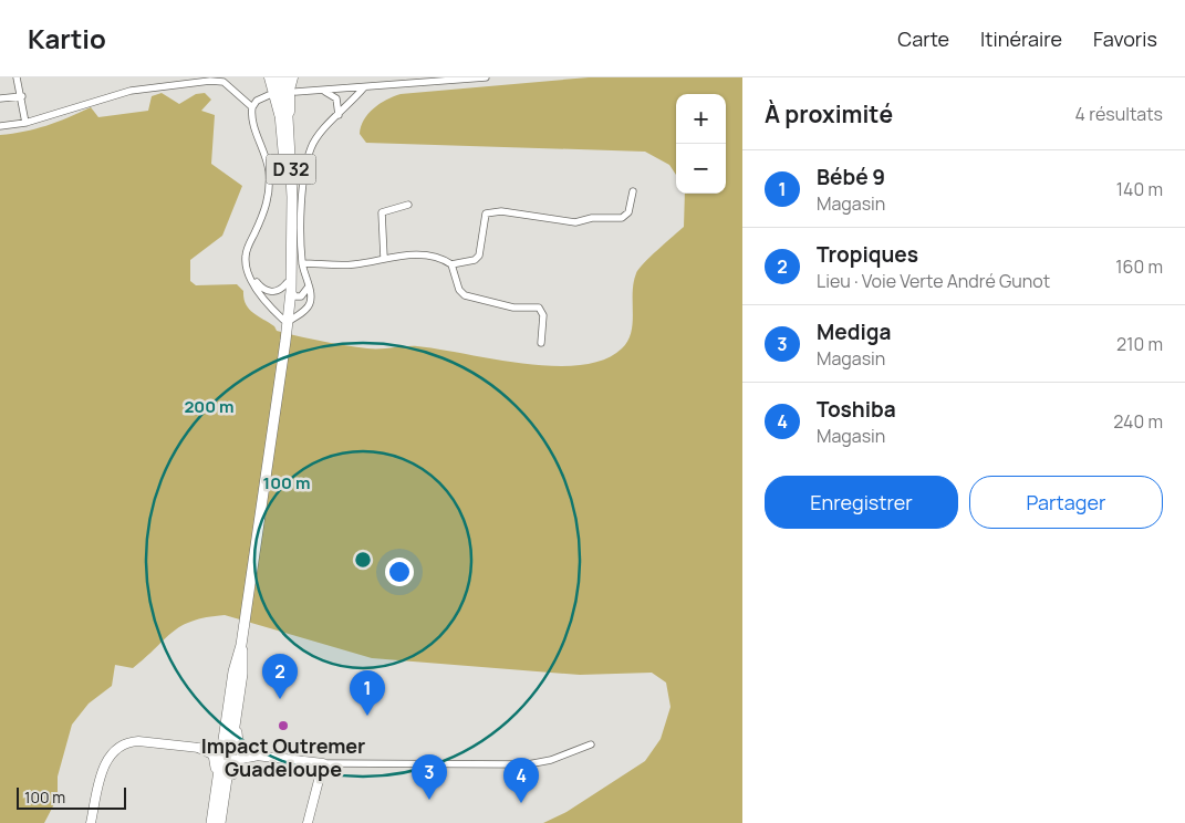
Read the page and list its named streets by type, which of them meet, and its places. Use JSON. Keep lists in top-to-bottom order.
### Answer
{
  "streets": {
    "main road": ["D 32"]
  },
  "places": ["Impact Outremer Guadeloupe"],
  "scale_bar": "100 m",
  "page": {
    "header": "Kartio",
    "nav": ["Carte", "Itinéraire", "Favoris"],
    "heading": ["À proximité", "4 résultats"],
    "map_buttons": ["+", "−"],
    "list": [
      {
        "mark": "1",
        "name": "Bébé 9",
        "note": "Magasin",
        "value": "140 m"
      },
      {
        "mark": "2",
        "name": "Tropiques",
        "note": "Lieu · Voie Verte André Gunot",
        "value": "160 m"
      },
      {
        "mark": "3",
        "name": "Mediga",
        "note": "Magasin",
        "value": "210 m"
      },
      {
        "mark": "4",
        "name": "Toshiba",
        "note": "Magasin",
        "value": "240 m"
      }
    ],
    "buttons": ["Enregistrer", "Partager"],
    "pins": [
      "2",
      "1",
      "3",
      "4"
    ],
    "scale": "100 m"
  },
  "rings": ["200 m", "100 m"]
}
